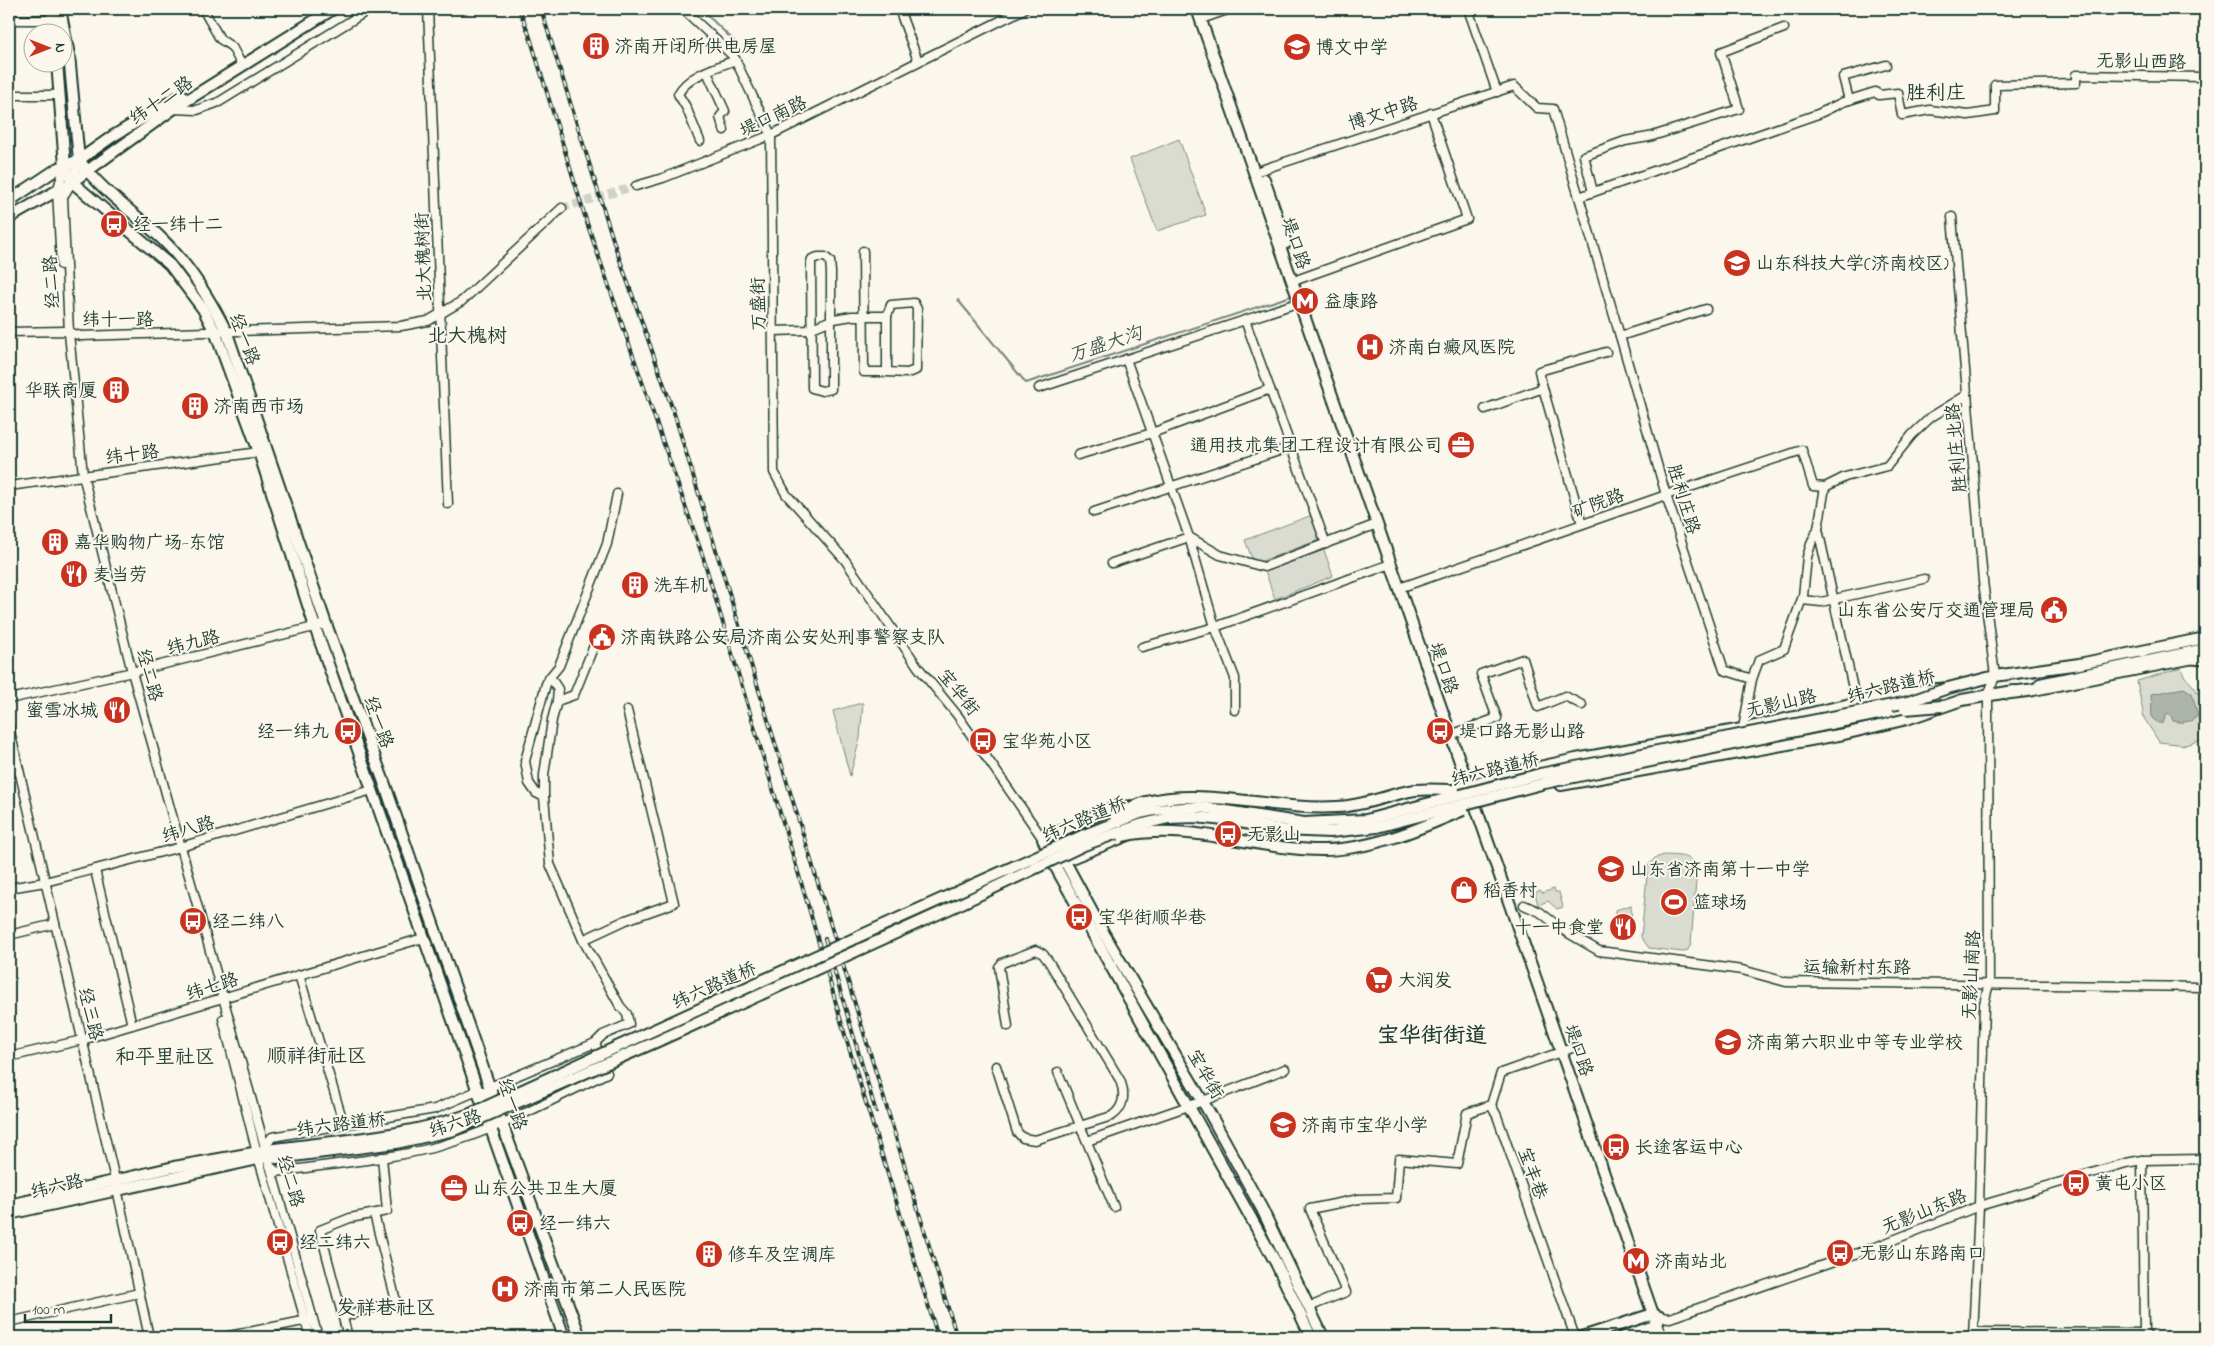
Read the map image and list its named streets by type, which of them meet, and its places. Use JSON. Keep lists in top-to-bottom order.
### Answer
{
  "streets": {
    "main road": [
      "纬十二路",
      "堤口路",
      "经二路",
      "经一路",
      "纬六路道桥",
      "宝华街",
      "无影山路",
      "纬六路"
    ],
    "street": [
      "无影山西路",
      "博文中路",
      "堤口南路",
      "北大槐树街",
      "万盛街",
      "纬十一路",
      "胜利庄北路",
      "纬十路",
      "胜利庄路",
      "矿院路",
      "纬九路",
      "纬八路",
      "运输新村东路",
      "无影山南路",
      "纬七路",
      "经三路",
      "宝丰巷",
      "无影山东路"
    ]
  },
  "crossings": [
    ["纬十二路", "经二路"],
    ["纬十二路", "经一路"],
    ["博文中路", "堤口路"],
    ["博文中路", "胜利庄路"],
    ["堤口南路", "万盛街"],
    ["堤口路", "矿院路"],
    ["堤口路", "无影山路"],
    ["堤口路", "无影山东路"],
    ["北大槐树街", "纬十一路"],
    ["经二路", "纬十一路"],
    ["经二路", "经一路"],
    ["经二路", "纬十路"],
    ["经二路", "纬九路"],
    ["经二路", "纬六路道桥"],
    ["经二路", "纬八路"],
    ["经二路", "纬七路"],
    ["经二路", "纬六路"],
    ["万盛街", "宝华街"],
    ["纬十一路", "经一路"],
    ["经一路", "纬十路"],
    ["经一路", "纬九路"],
    ["经一路", "纬八路"],
    ["经一路", "纬七路"],
    ["经一路", "纬六路"],
    ["胜利庄北路", "无影山路"],
    ["胜利庄北路", "无影山南路"],
    ["胜利庄路", "矿院路"],
    ["纬六路道桥", "无影山路"],
    ["纬六路道桥", "纬六路"],
    ["宝华街", "无影山路"],
    ["无影山路", "无影山南路"],
    ["纬八路", "经三路"],
    ["运输新村东路", "无影山南路"],
    ["无影山南路", "无影山东路"],
    ["纬七路", "经三路"],
    ["经三路", "纬六路"]
  ],
  "districts": [
    "胜利庄",
    "北大槐树",
    "宝华街街道",
    "顺祥街社区",
    "和平里社区",
    "发祥巷社区"
  ],
  "water": ["万盛大沟"],
  "places": {
    "building": [
      "济南开闭所供电房屋",
      "华联商厦",
      "济南西市场",
      "嘉华购物广场-东馆",
      "洗车机",
      "修车及空调库"
    ],
    "school or university": [
      "博文中学",
      "山东科技大学(济南校区)",
      "山东省济南第十一中学",
      "济南第六职业中等专业学校",
      "济南市宝华小学"
    ],
    "bus stop": [
      "经一纬十二",
      "经一纬九",
      "堤口路无影山路",
      "宝华苑小区",
      "无影山",
      "宝华街顺华巷",
      "经二纬八",
      "长途客运中心",
      "黄屯小区",
      "经一纬六",
      "经二纬六",
      "无影山东路南口"
    ],
    "metro station": ["益康路", "济南站北"],
    "hospital": ["济南白癜风医院", "济南市第二人民医院"],
    "office": ["通用技术集团工程设计有限公司", "山东公共卫生大厦"],
    "restaurant": ["麦当劳", "蜜雪冰城", "十一中食堂"],
    "public building": ["山东省公安厅交通管理局", "济南铁路公安局济南公安处刑事警察支队"],
    "shop": ["稻香村"],
    "sports": ["篮球场"],
    "supermarket": ["大润发"]
  },
  "scale_bar": "100 m",
  "north": "right"
}
